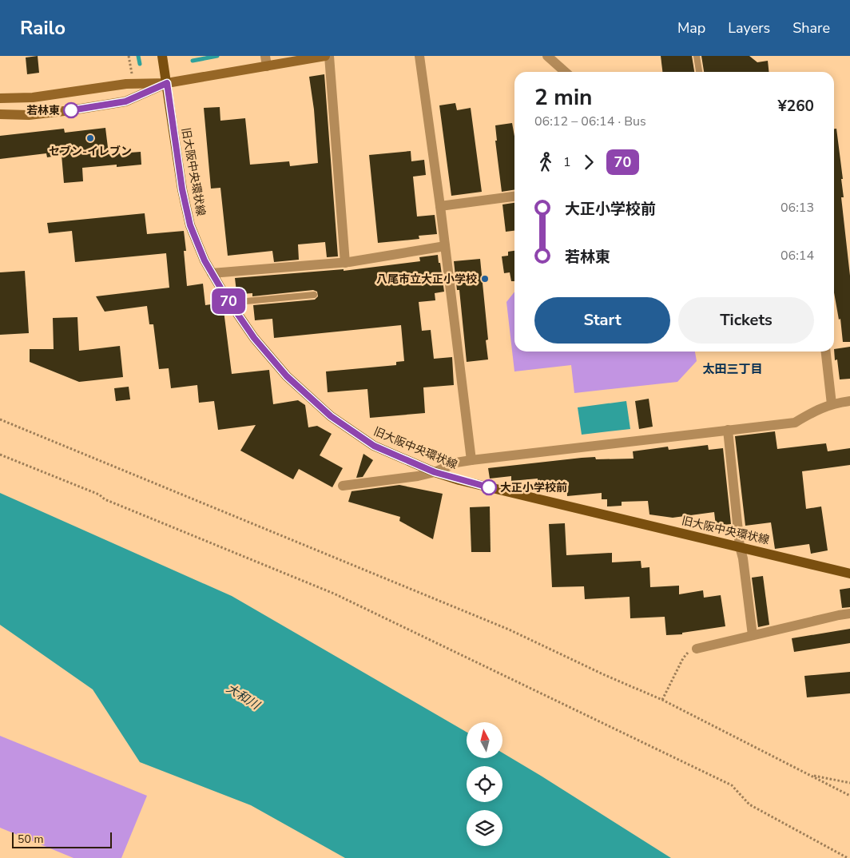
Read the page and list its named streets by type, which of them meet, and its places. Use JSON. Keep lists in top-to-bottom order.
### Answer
{
  "streets": {
    "main road": ["旧大阪中央環状線"]
  },
  "districts": ["太田三丁目"],
  "water": ["大和川"],
  "places": [
    "若林東",
    "セブン-イレブン",
    "八尾市立大正小学校",
    "大正小学校前"
  ],
  "lines": ["bus line 70"],
  "scale_bar": "50 m",
  "north": "top",
  "page": {
    "header": "Railo",
    "nav": ["Map", "Layers", "Share"],
    "on_map": "70",
    "heading": ["2 min", "06:12 – 06:14 · Bus", "¥260"],
    "legs": ["1", "70"],
    "list": [
      {
        "name": "大正小学校前",
        "value": "06:13"
      },
      {
        "name": "若林東",
        "value": "06:14"
      }
    ],
    "buttons": ["Start", "Tickets"],
    "scale": "50 m"
  }
}
